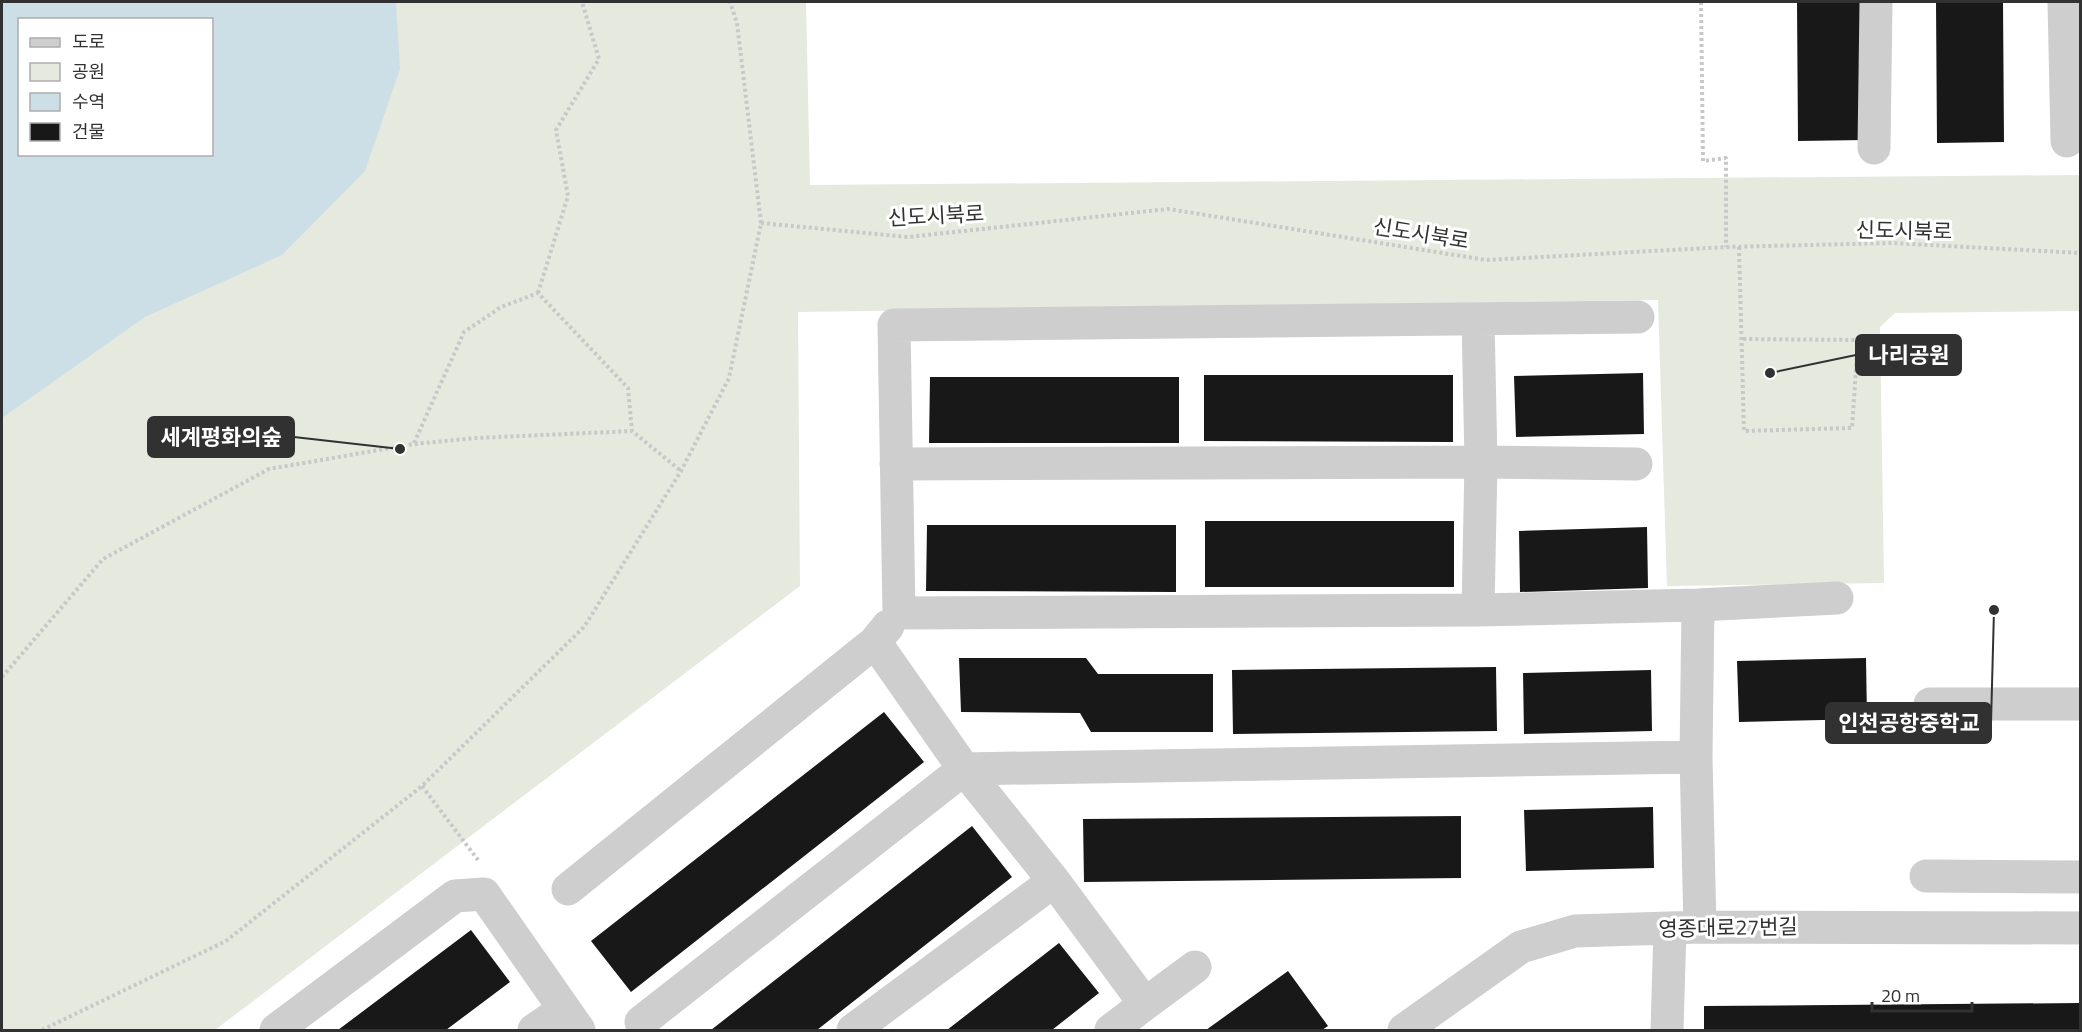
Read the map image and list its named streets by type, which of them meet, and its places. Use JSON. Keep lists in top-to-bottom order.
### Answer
{
  "streets": {
    "street": ["영종대로27번길"],
    "path": ["신도시북로"]
  },
  "places": ["나리공원", "세계평화의숲", "인천공항중학교"],
  "legend": [
    "도로",
    "공원",
    "수역",
    "건물"
  ],
  "scale_bar": "20 m"
}
